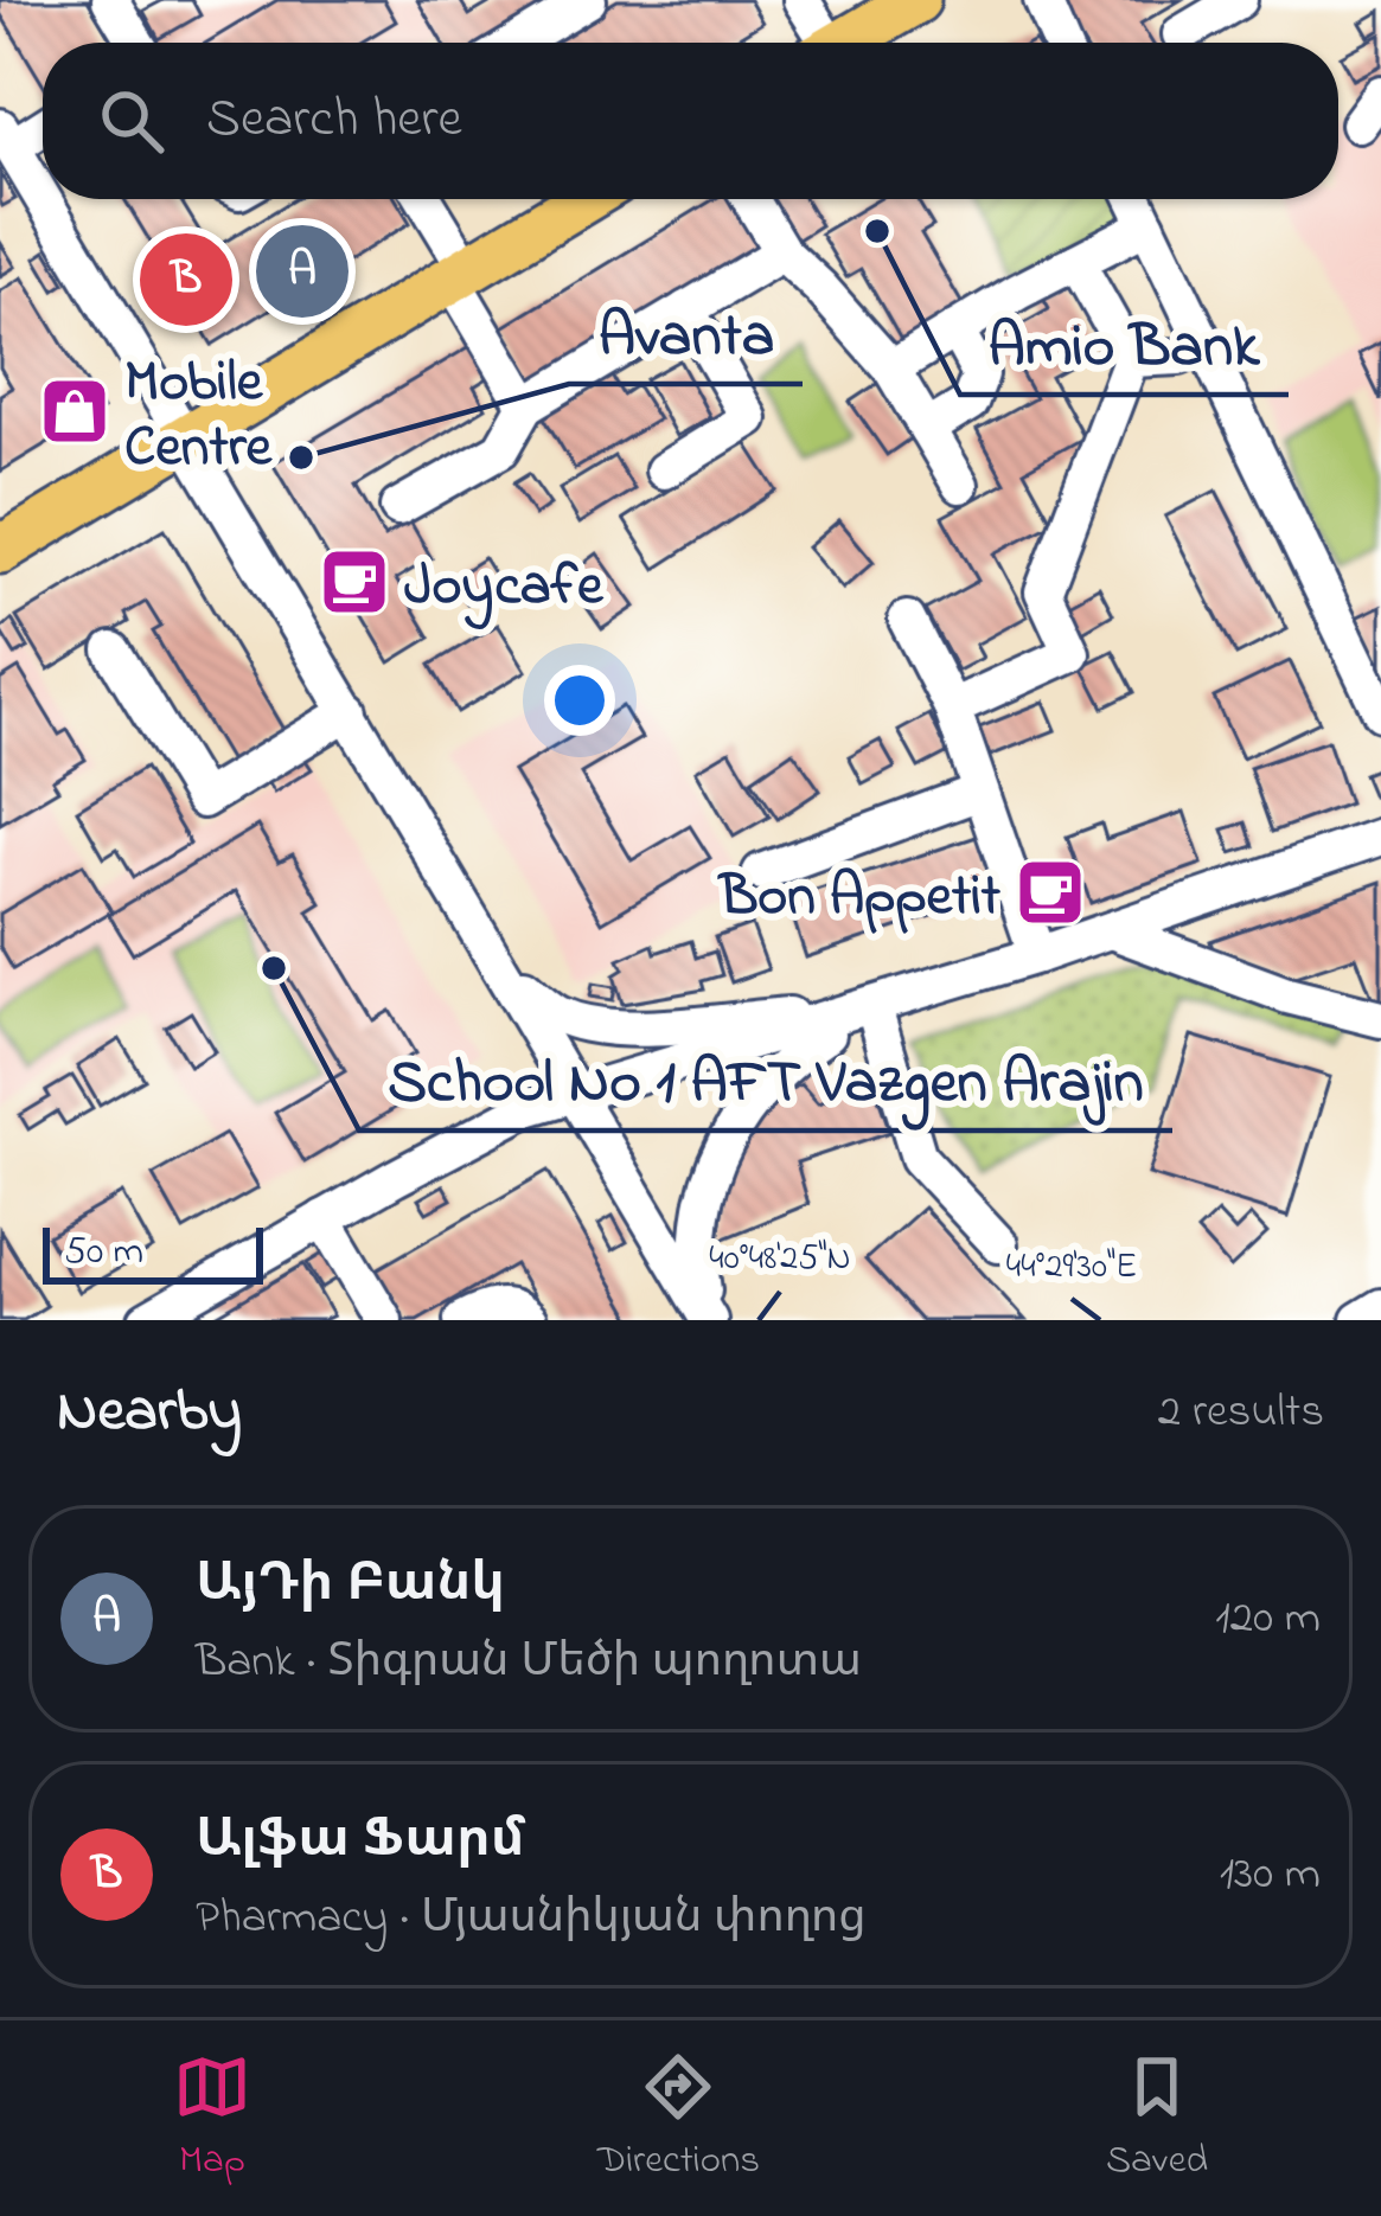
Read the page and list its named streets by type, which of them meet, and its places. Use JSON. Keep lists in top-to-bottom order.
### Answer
{
  "places": {
    "other": ["Amio Bank", "Avanta", "School No 1 AFT Vazgen Arajin"],
    "shop": ["Mobile Centre"],
    "cafe": ["Joycafe", "Bon Appetit"]
  },
  "scale_bar": "50 m",
  "page": {
    "search": "Search here",
    "pins": ["A", "B"],
    "scale": "50 m",
    "heading": ["Nearby", "2 results"],
    "list": [
      {
        "mark": "A",
        "name": "ԱյԴի Բանկ",
        "note": "Bank · Տիգրան Մեծի պողոտա",
        "value": "120 m"
      },
      {
        "mark": "B",
        "name": "Ալֆա Ֆարմ",
        "note": "Pharmacy · Մյասնիկյան փողոց",
        "value": "130 m"
      }
    ],
    "nav": ["Map", "Directions", "Saved"]
  },
  "coordinates": ["40°48'25\"N", "44°29'30\"E"]
}
